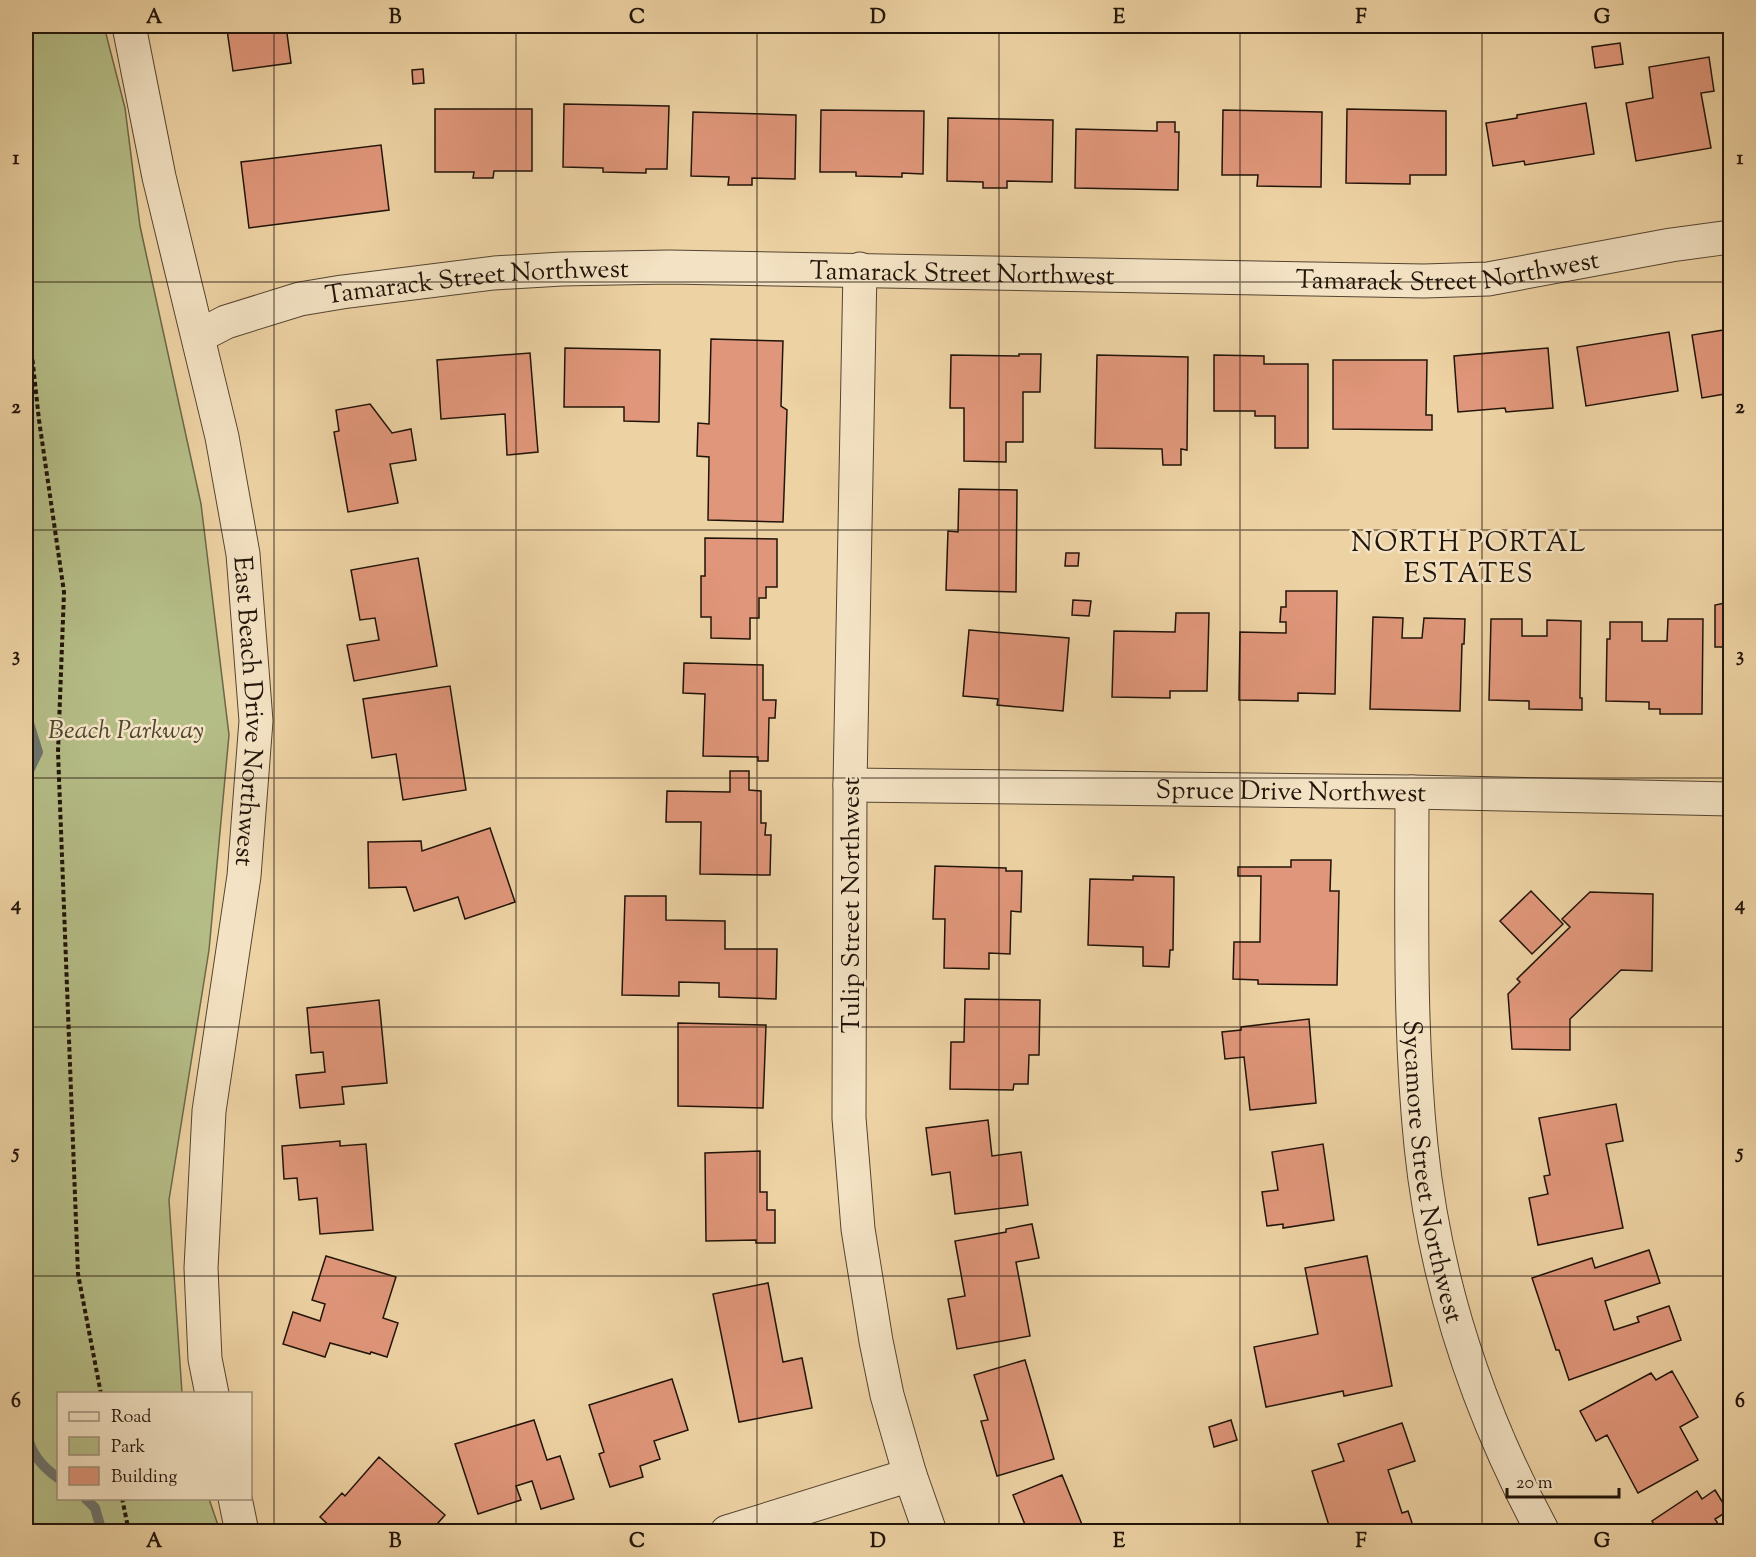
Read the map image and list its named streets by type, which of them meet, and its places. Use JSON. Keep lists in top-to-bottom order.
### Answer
{
  "streets": {
    "street": [
      "Tamarack Street Northwest",
      "East Beach Drive Northwest",
      "Spruce Drive Northwest",
      "Tulip Street Northwest",
      "Sycamore Street Northwest"
    ]
  },
  "crossings": [
    ["Tamarack Street Northwest", "East Beach Drive Northwest"],
    ["Tamarack Street Northwest", "Tulip Street Northwest"],
    ["Spruce Drive Northwest", "Tulip Street Northwest"],
    ["Spruce Drive Northwest", "Sycamore Street Northwest"]
  ],
  "districts": ["NORTH PORTAL ESTATES"],
  "parks": ["Beach Parkway"],
  "legend": ["Road", "Park", "Building"],
  "scale_bar": "20 m",
  "grid": {
    "columns": [
      "A",
      "B",
      "C",
      "D",
      "E",
      "F",
      "G"
    ],
    "rows": [
      "1",
      "2",
      "3",
      "4",
      "5",
      "6"
    ]
  }
}
